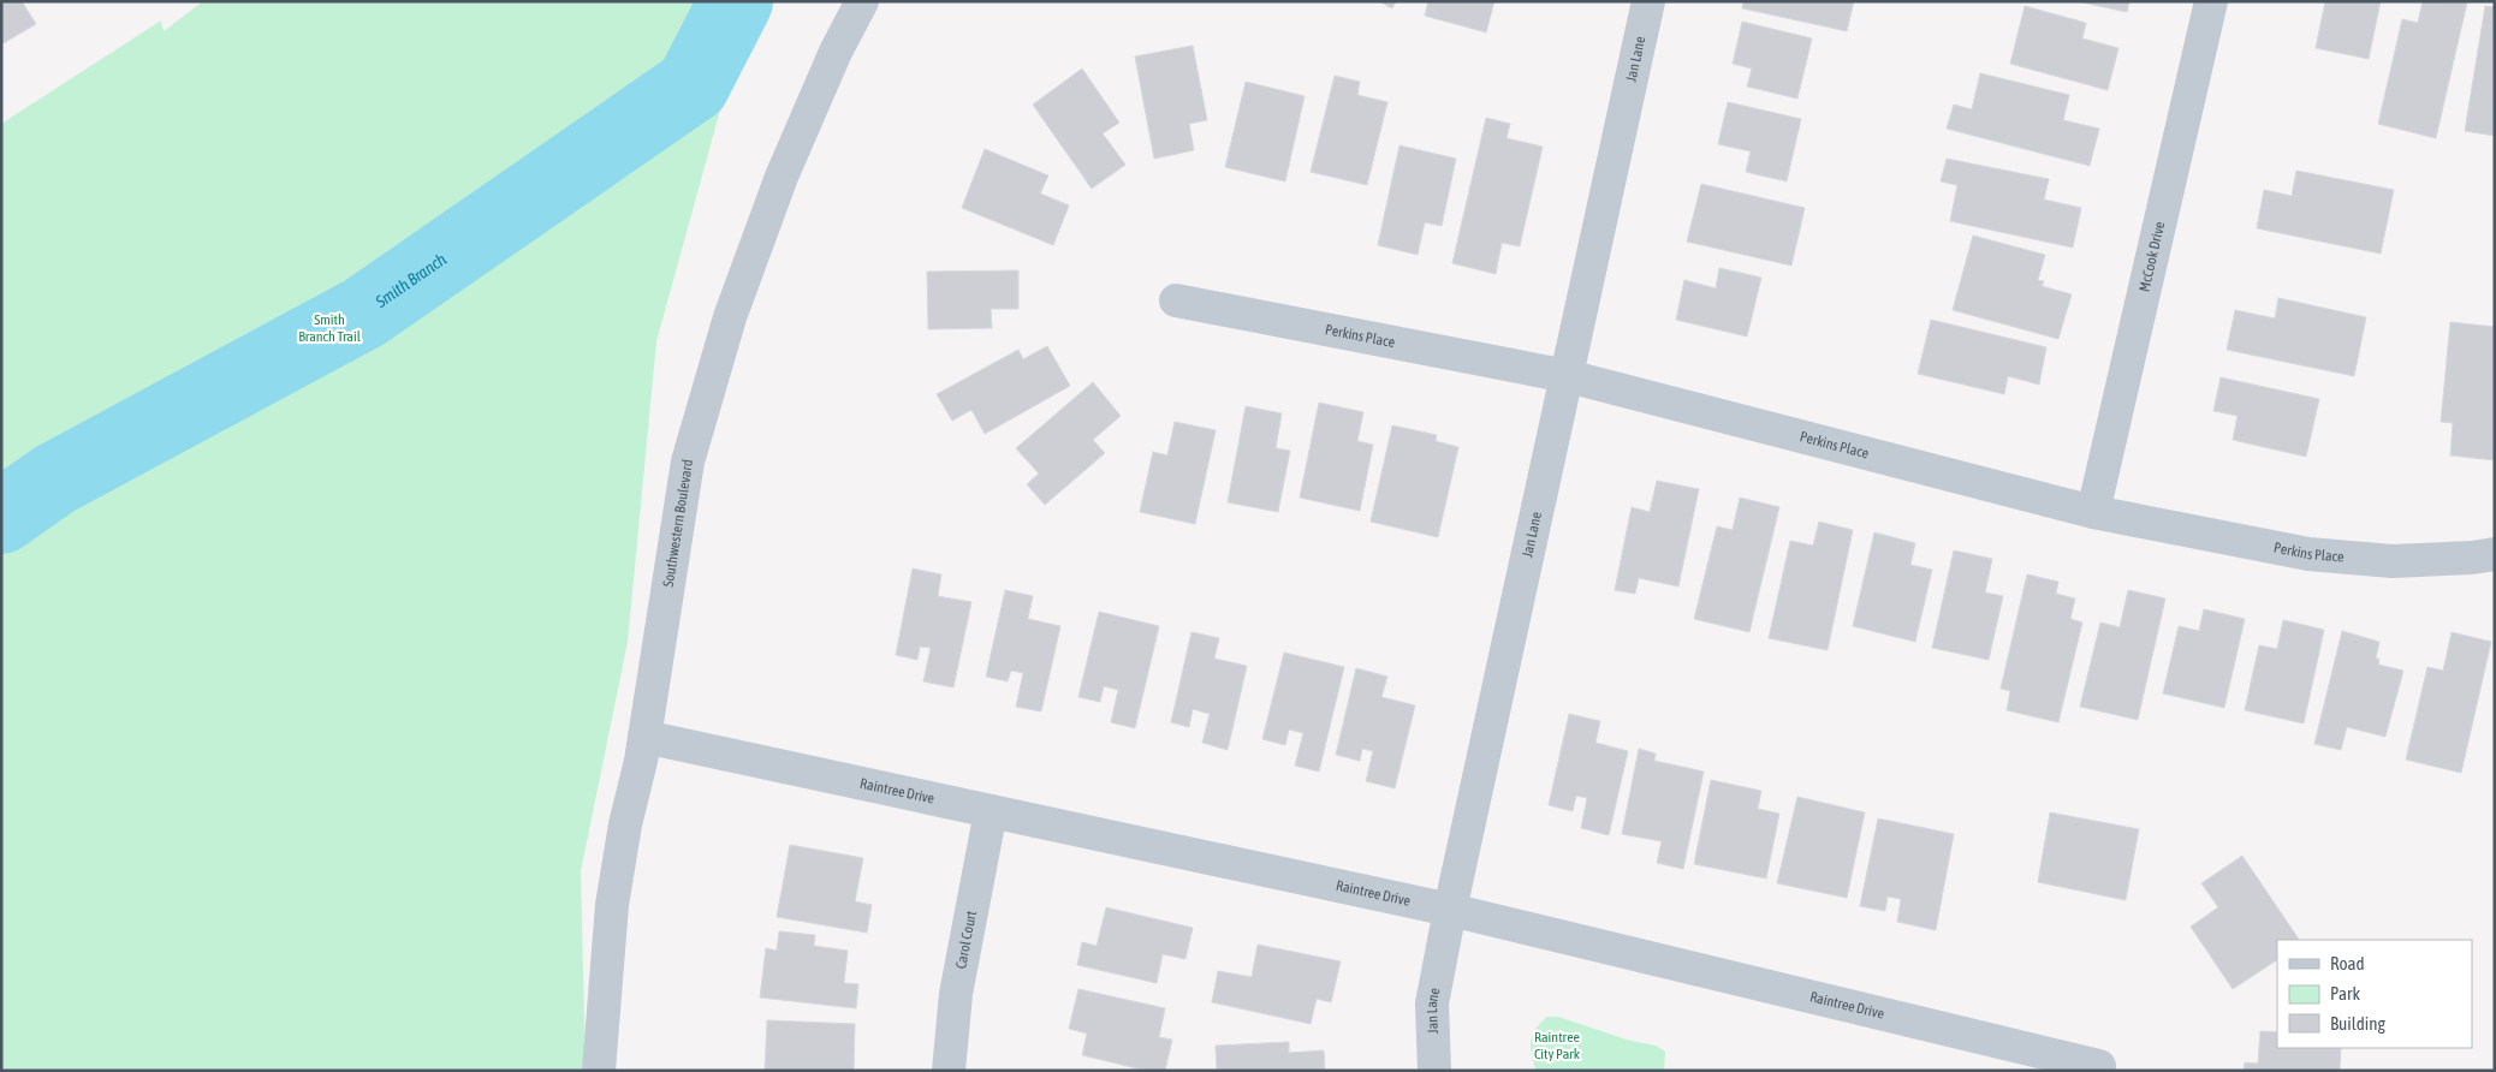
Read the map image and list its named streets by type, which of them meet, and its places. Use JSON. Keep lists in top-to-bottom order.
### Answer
{
  "streets": {
    "street": [
      "Jan Lane",
      "McCook Drive",
      "Perkins Place",
      "Southwestern Boulevard",
      "Raintree Drive",
      "Carol Court"
    ]
  },
  "crossings": [
    ["Jan Lane", "Perkins Place"],
    ["Jan Lane", "Raintree Drive"],
    ["McCook Drive", "Perkins Place"],
    ["Southwestern Boulevard", "Raintree Drive"],
    ["Raintree Drive", "Carol Court"]
  ],
  "water": ["Smith Branch"],
  "parks": ["Smith Branch Trail", "Raintree City Park"],
  "legend": ["Road", "Park", "Building"]
}
